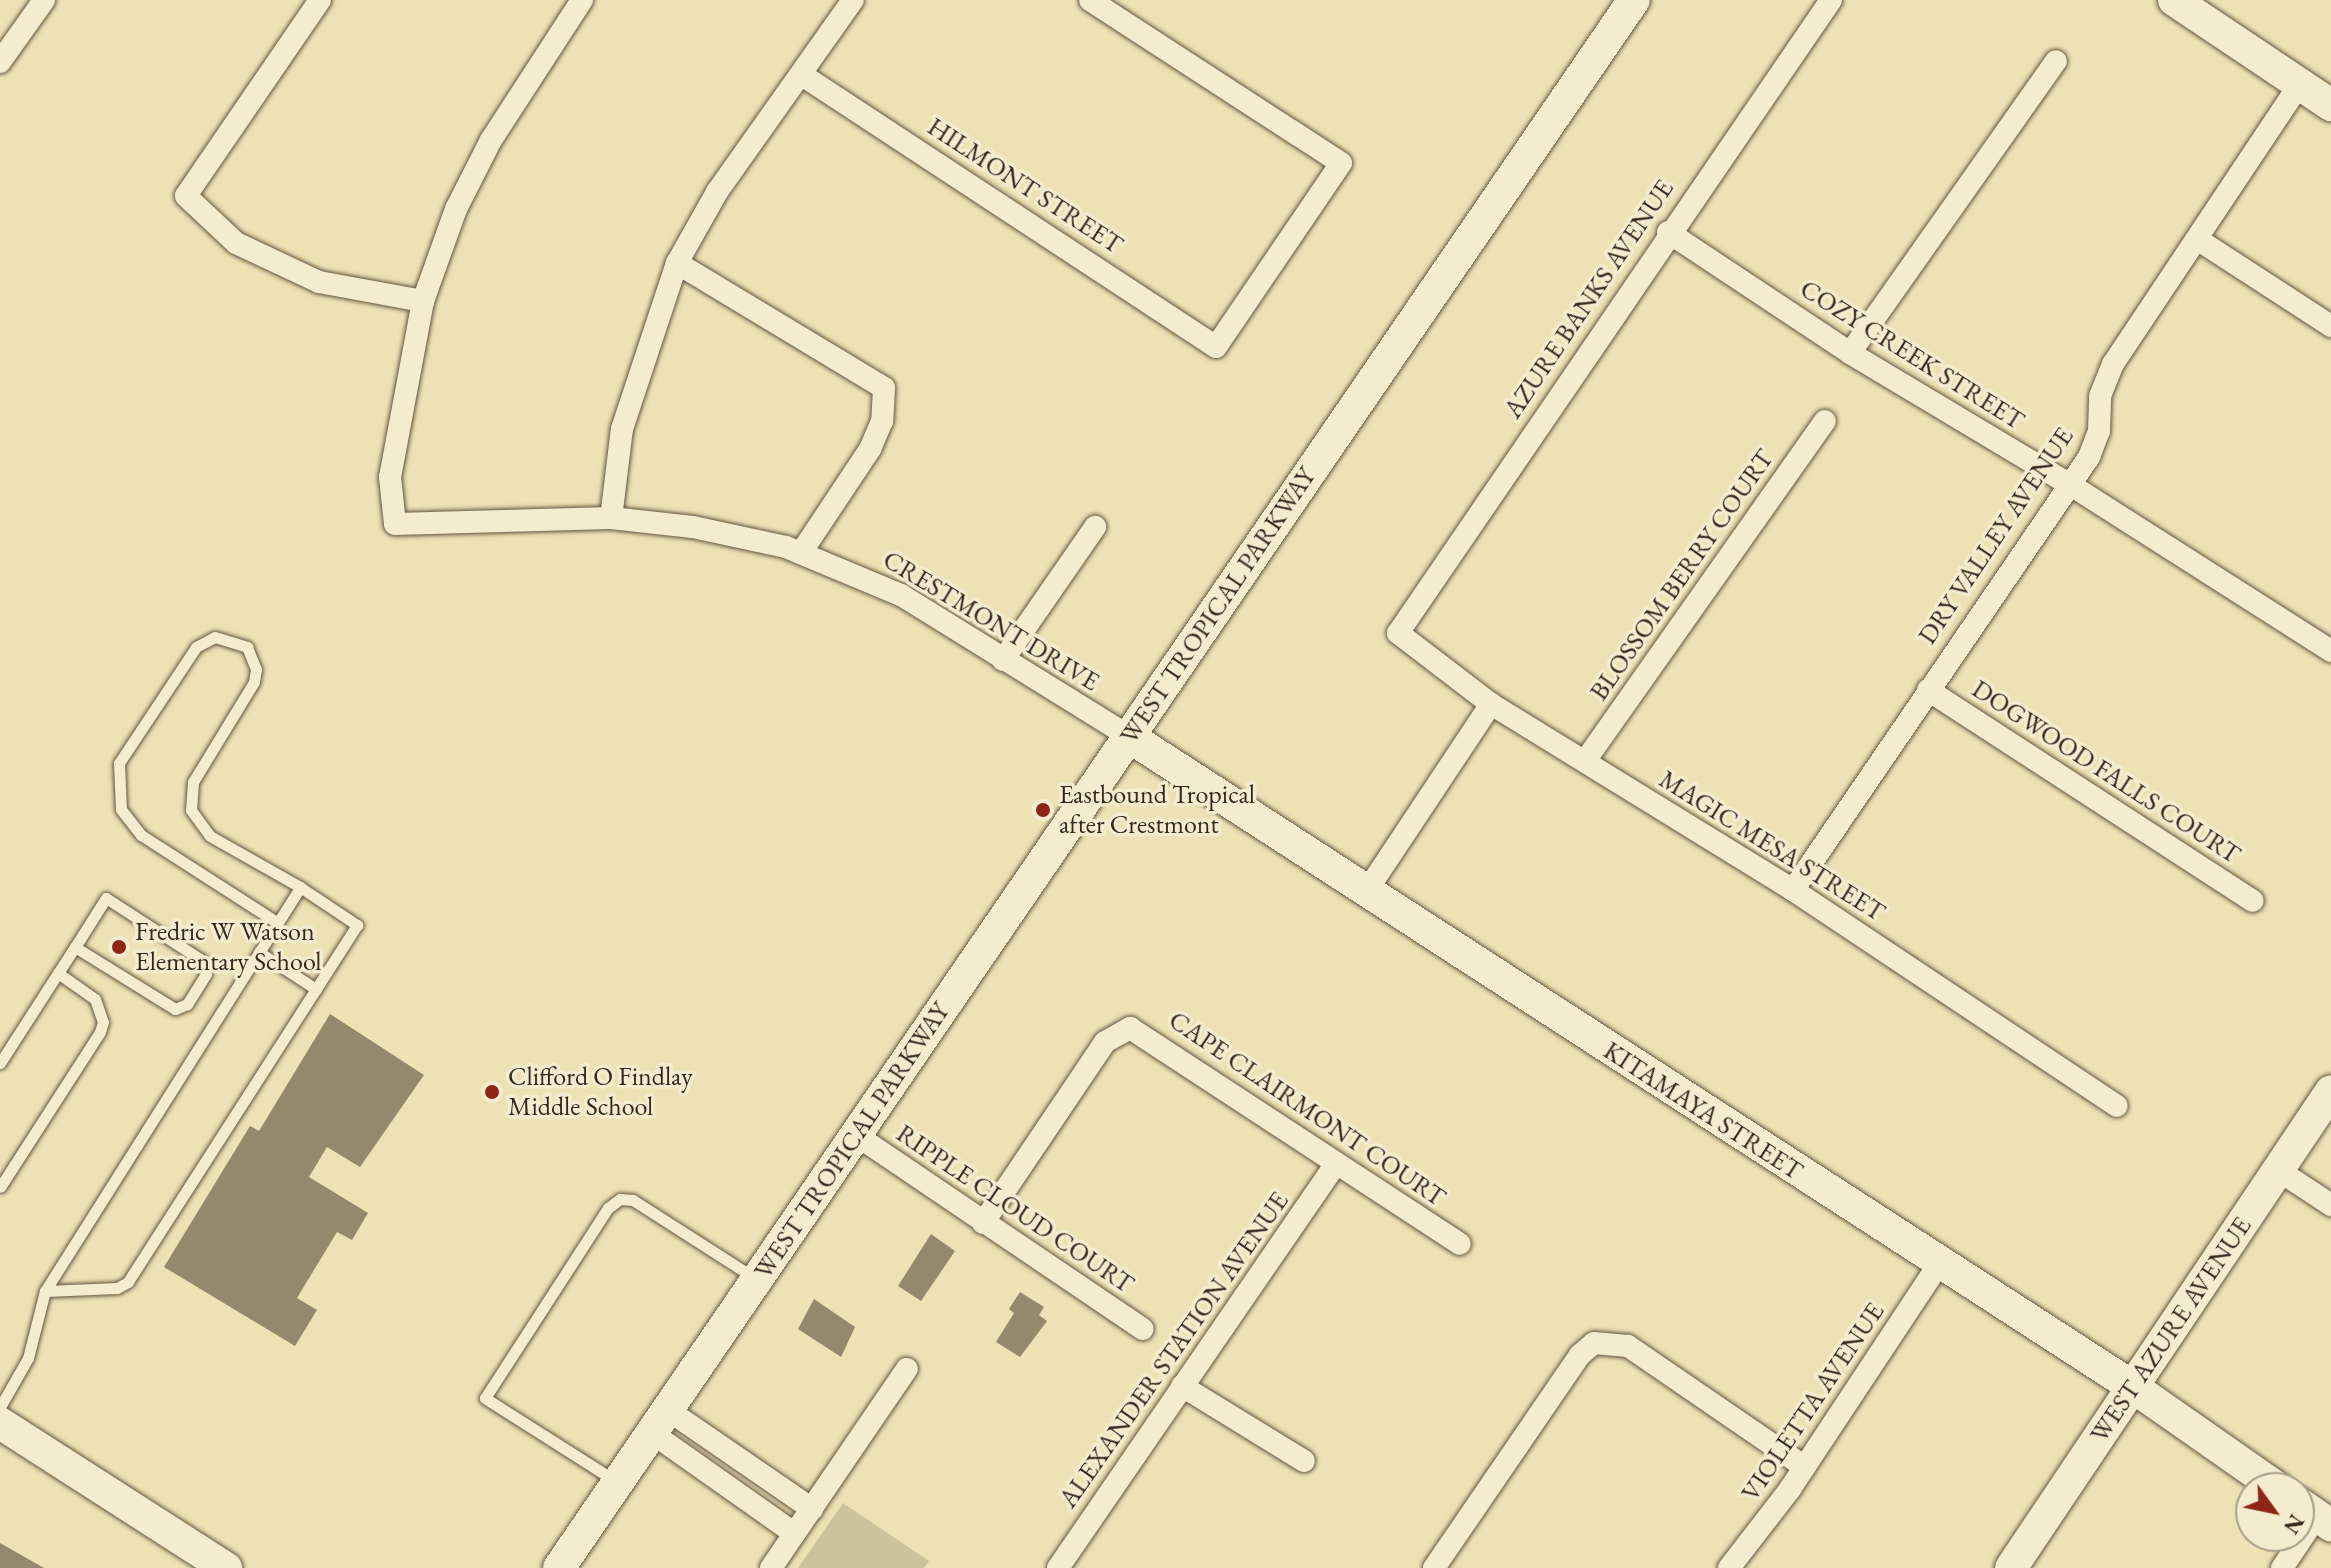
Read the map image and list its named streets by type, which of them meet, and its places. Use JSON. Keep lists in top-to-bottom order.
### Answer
{
  "streets": {
    "main road": ["WEST TROPICAL PARKWAY", "KITAMAYA STREET", "WEST AZURE AVENUE"],
    "street": [
      "HILMONT STREET",
      "AZURE BANKS AVENUE",
      "COZY CREEK STREET",
      "DRY VALLEY AVENUE",
      "BLOSSOM BERRY COURT",
      "CRESTMONT DRIVE",
      "DOGWOOD FALLS COURT",
      "MAGIC MESA STREET",
      "CAPE CLAIRMONT COURT",
      "RIPPLE CLOUD COURT",
      "ALEXANDER STATION AVENUE",
      "VIOLETTA AVENUE"
    ]
  },
  "crossings": [
    ["AZURE BANKS AVENUE", "COZY CREEK STREET"],
    ["AZURE BANKS AVENUE", "MAGIC MESA STREET"],
    ["COZY CREEK STREET", "DRY VALLEY AVENUE"],
    ["DRY VALLEY AVENUE", "DOGWOOD FALLS COURT"],
    ["DRY VALLEY AVENUE", "MAGIC MESA STREET"],
    ["BLOSSOM BERRY COURT", "MAGIC MESA STREET"],
    ["WEST TROPICAL PARKWAY", "CRESTMONT DRIVE"],
    ["WEST TROPICAL PARKWAY", "KITAMAYA STREET"],
    ["WEST TROPICAL PARKWAY", "RIPPLE CLOUD COURT"],
    ["CRESTMONT DRIVE", "KITAMAYA STREET"],
    ["CAPE CLAIRMONT COURT", "RIPPLE CLOUD COURT"],
    ["CAPE CLAIRMONT COURT", "ALEXANDER STATION AVENUE"],
    ["KITAMAYA STREET", "WEST AZURE AVENUE"],
    ["KITAMAYA STREET", "VIOLETTA AVENUE"]
  ],
  "places": ["Eastbound Tropical after Crestmont", "Fredric W Watson Elementary School", "Clifford O Findlay Middle School"],
  "north": "bottom right"
}
